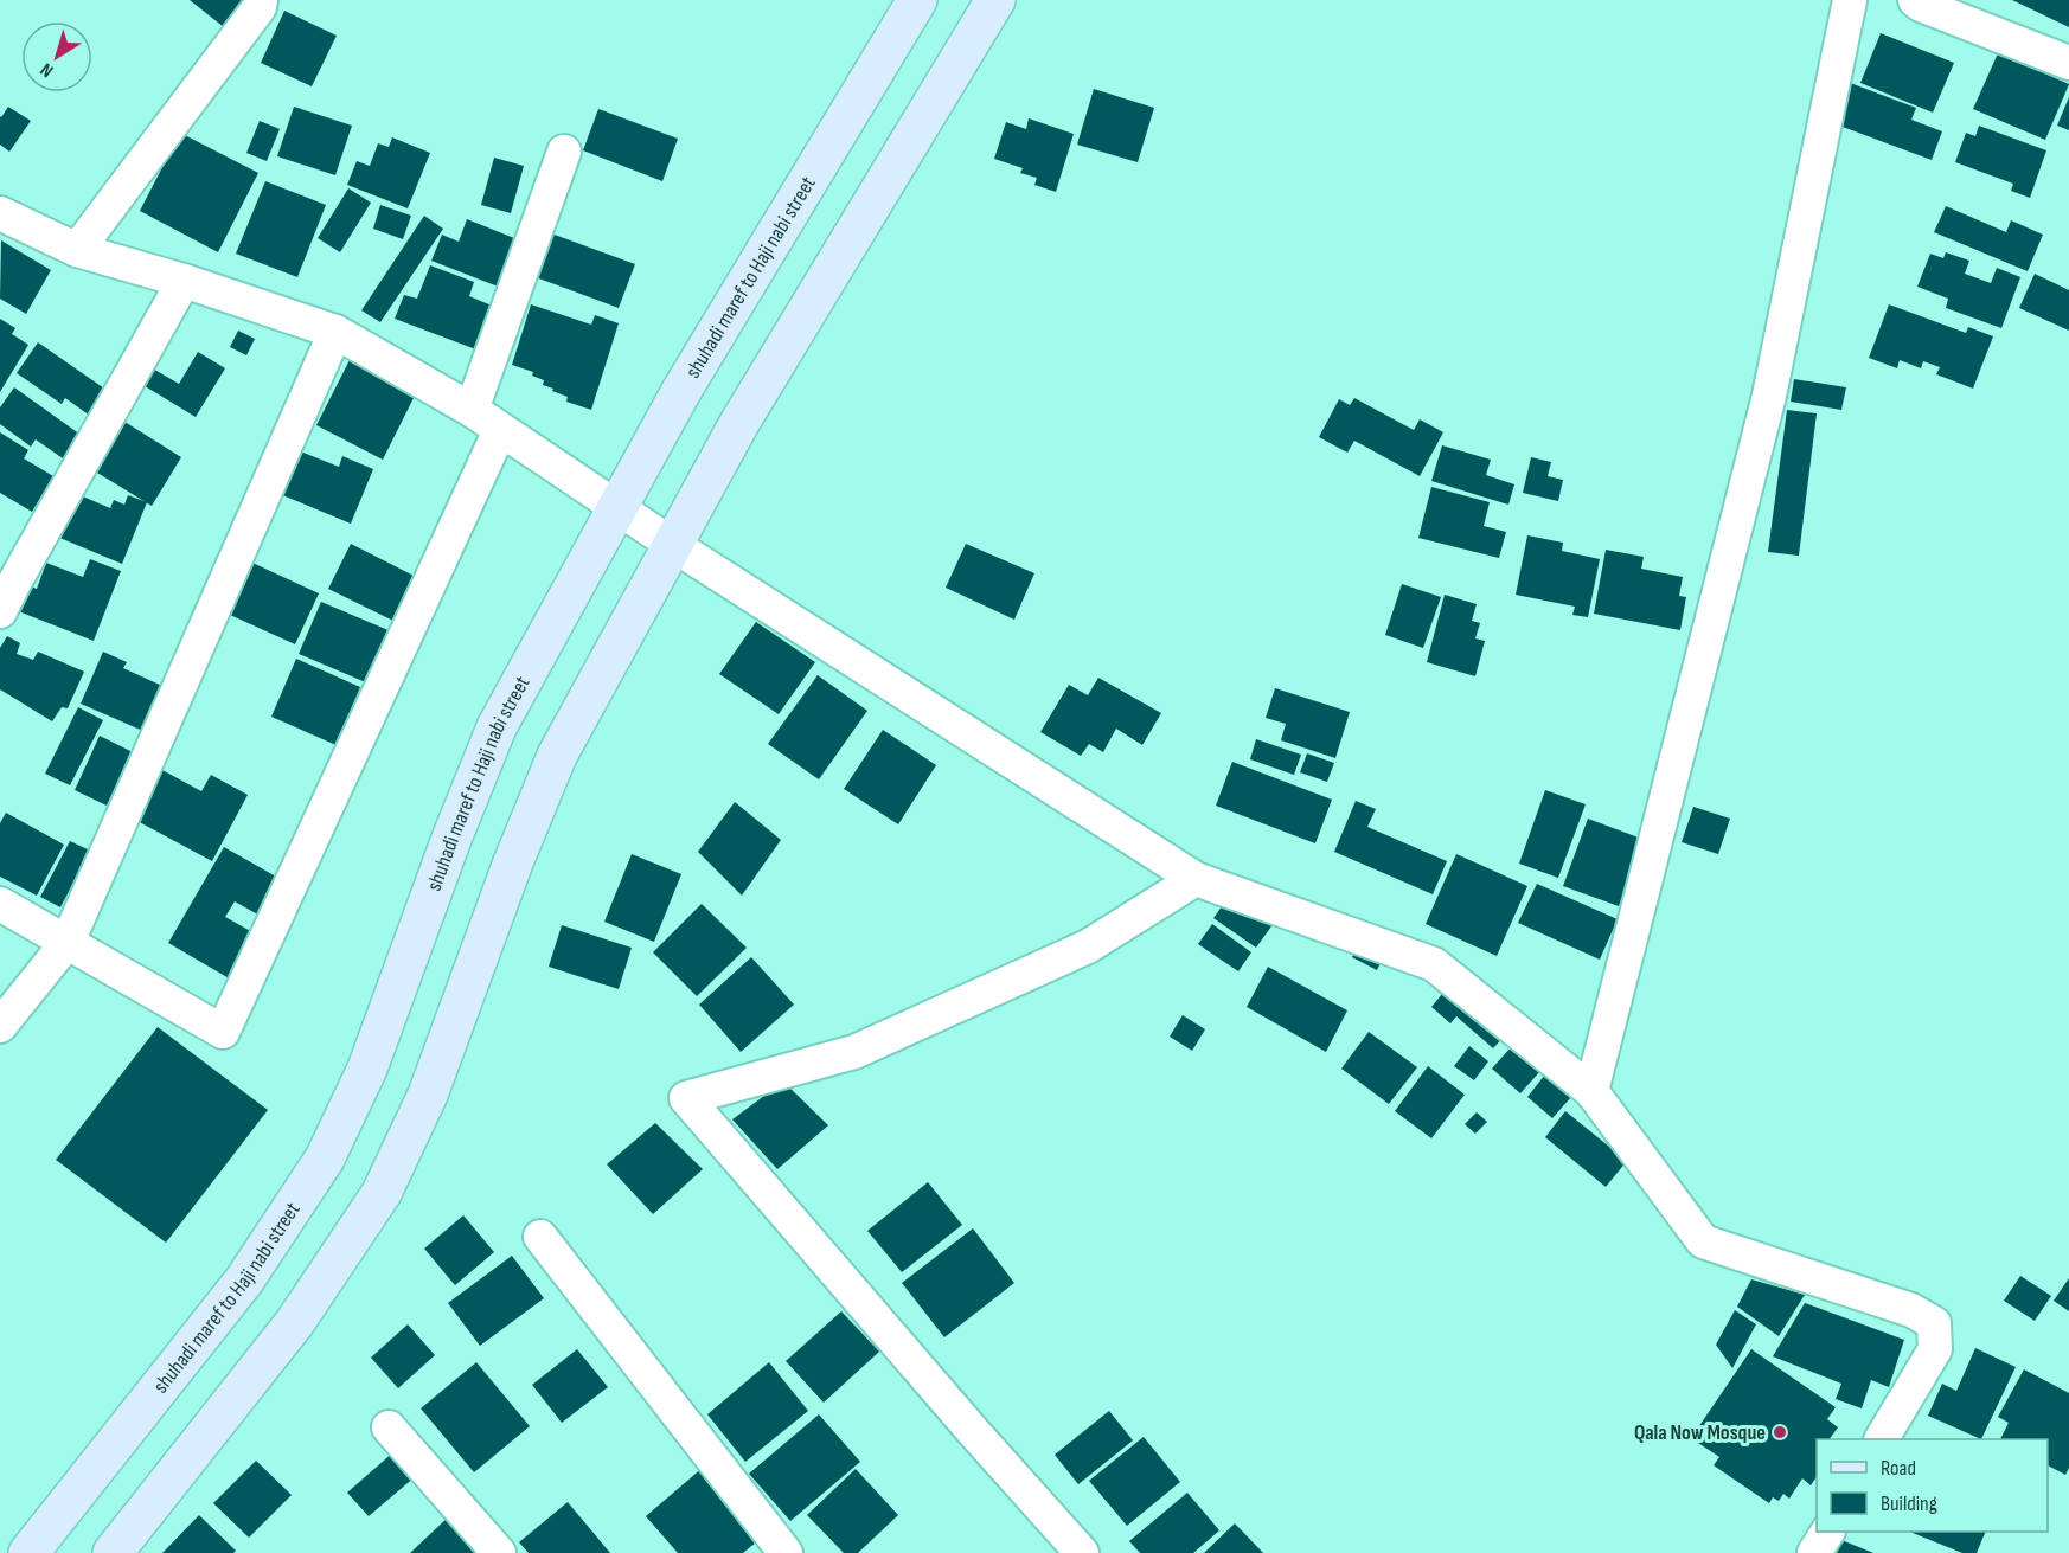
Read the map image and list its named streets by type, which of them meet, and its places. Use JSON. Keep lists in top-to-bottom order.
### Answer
{
  "streets": {
    "main road": ["shuhadi maref to Haji nabi street"]
  },
  "places": ["Qala Now Mosque"],
  "legend": ["Road", "Building"],
  "north": "bottom left"
}
